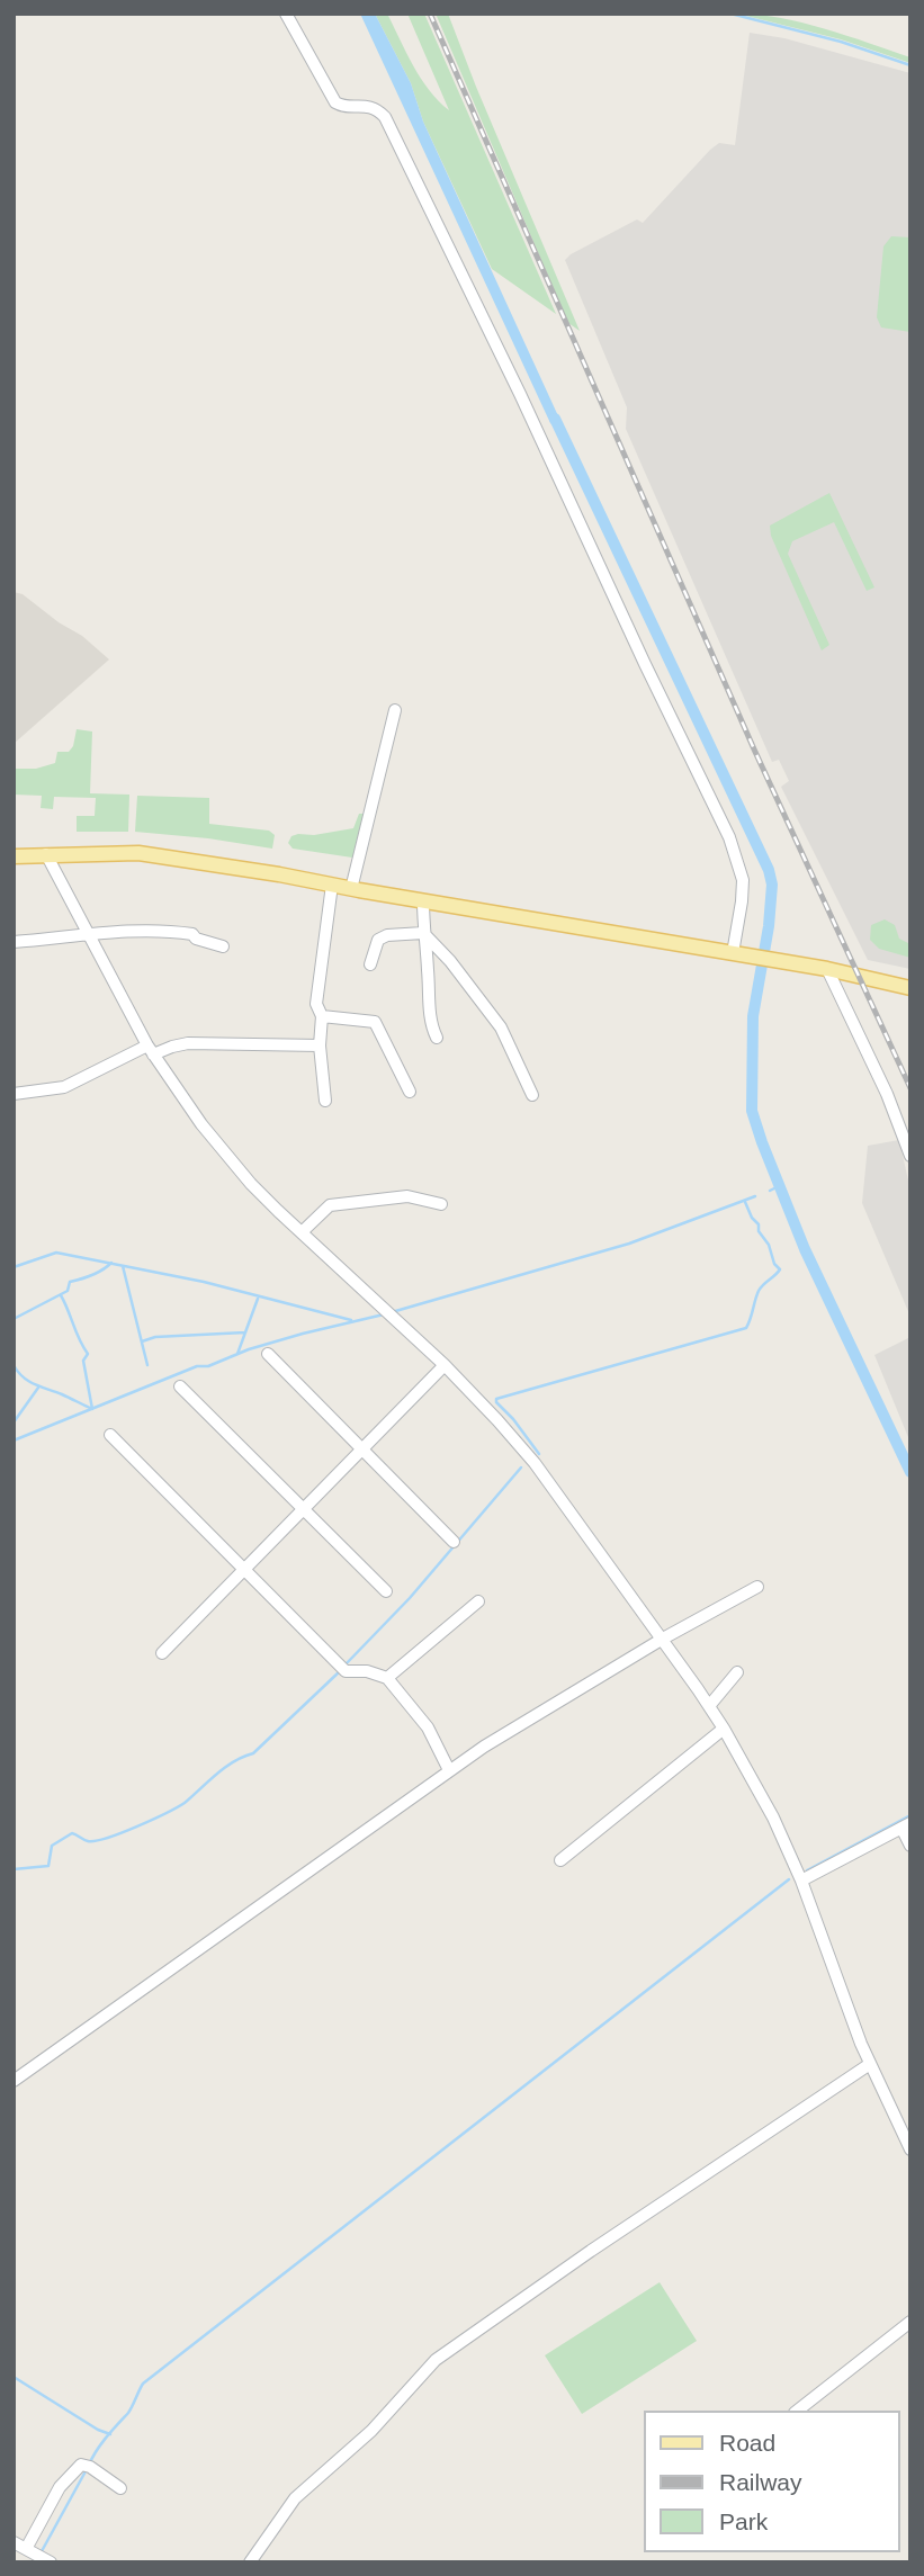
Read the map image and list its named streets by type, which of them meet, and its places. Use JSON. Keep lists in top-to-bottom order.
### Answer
{
  "legend": ["Road", "Railway", "Park"]
}
